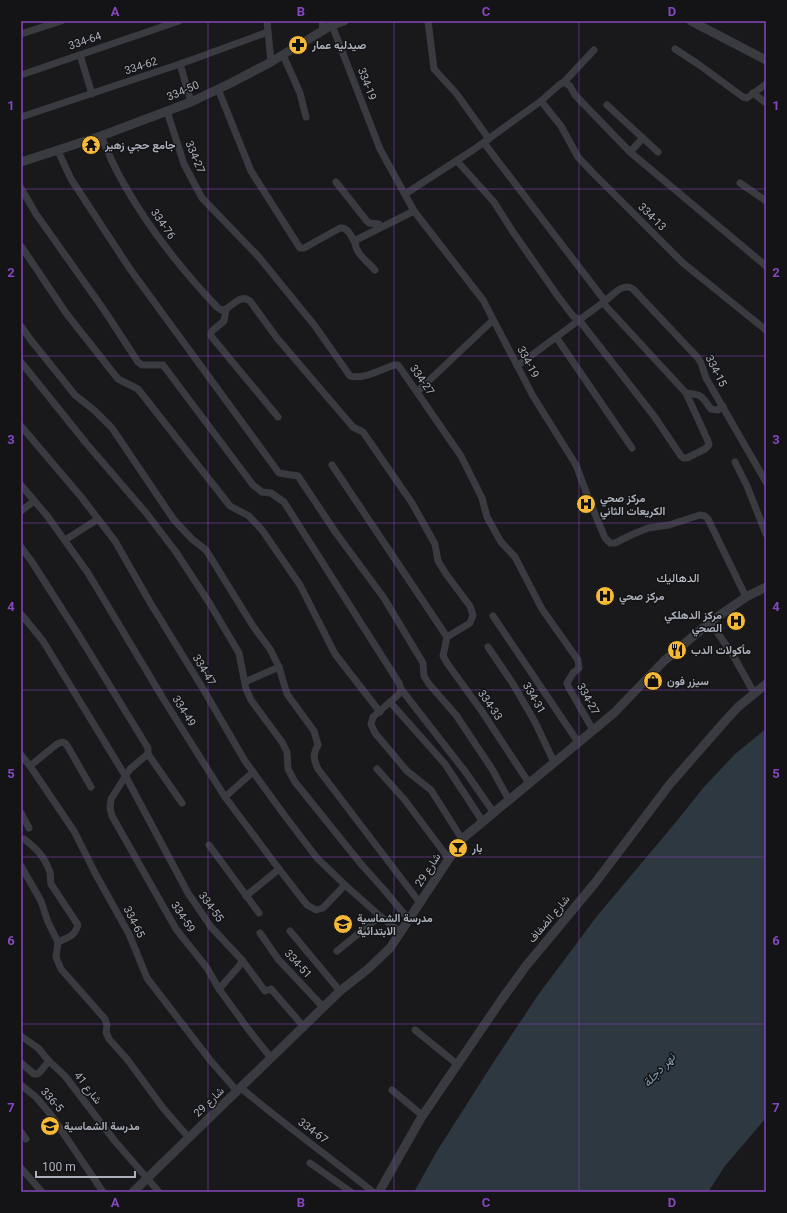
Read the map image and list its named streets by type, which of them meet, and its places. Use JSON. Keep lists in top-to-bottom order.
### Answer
{
  "streets": {
    "street": [
      "334-64",
      "334-62",
      "334-19",
      "334-50",
      "334-27",
      "334-13",
      "334-76",
      "334-15",
      "334-47",
      "334-31",
      "334-33",
      "334-49",
      "شارع 29",
      "334-55",
      "334-59",
      "شارع الضفاف",
      "334-65",
      "334-51",
      "شارع 41",
      "336-5",
      "334-67"
    ]
  },
  "crossings": [
    ["334-19", "334-50"],
    ["334-19", "شارع 29"],
    ["334-50", "334-27"],
    ["334-50", "334-76"],
    ["334-27", "شارع 29"],
    ["334-47", "334-49"],
    ["334-47", "شارع 29"],
    ["334-31", "شارع 29"],
    ["334-33", "شارع 29"],
    ["شارع 29", "334-55"],
    ["شارع 29", "334-59"],
    ["شارع 29", "334-65"],
    ["شارع 29", "334-51"],
    ["شارع 29", "شارع 41"],
    ["شارع 29", "334-67"],
    ["334-55", "334-59"],
    ["334-65", "334-67"]
  ],
  "districts": ["الدهاليك"],
  "water": ["نهر دجلة"],
  "places": {
    "pharmacy": ["صيدليه عمار"],
    "temple": ["جامع حجي زهير"],
    "hospital": ["مركز صحي الكريعات الثاني", "مركز صحي", "مركز الدهلكي الصحي"],
    "restaurant": ["مأكولات الدب"],
    "shop": ["سيزر فون"],
    "bar": ["بار"],
    "school or university": ["مدرسة الشماسية الابتدائية", "مدرسة الشماسية"]
  },
  "scale_bar": "100 m",
  "grid": {
    "columns": [
      "A",
      "B",
      "C",
      "D"
    ],
    "rows": [
      "1",
      "2",
      "3",
      "4",
      "5",
      "6",
      "7"
    ]
  }
}
